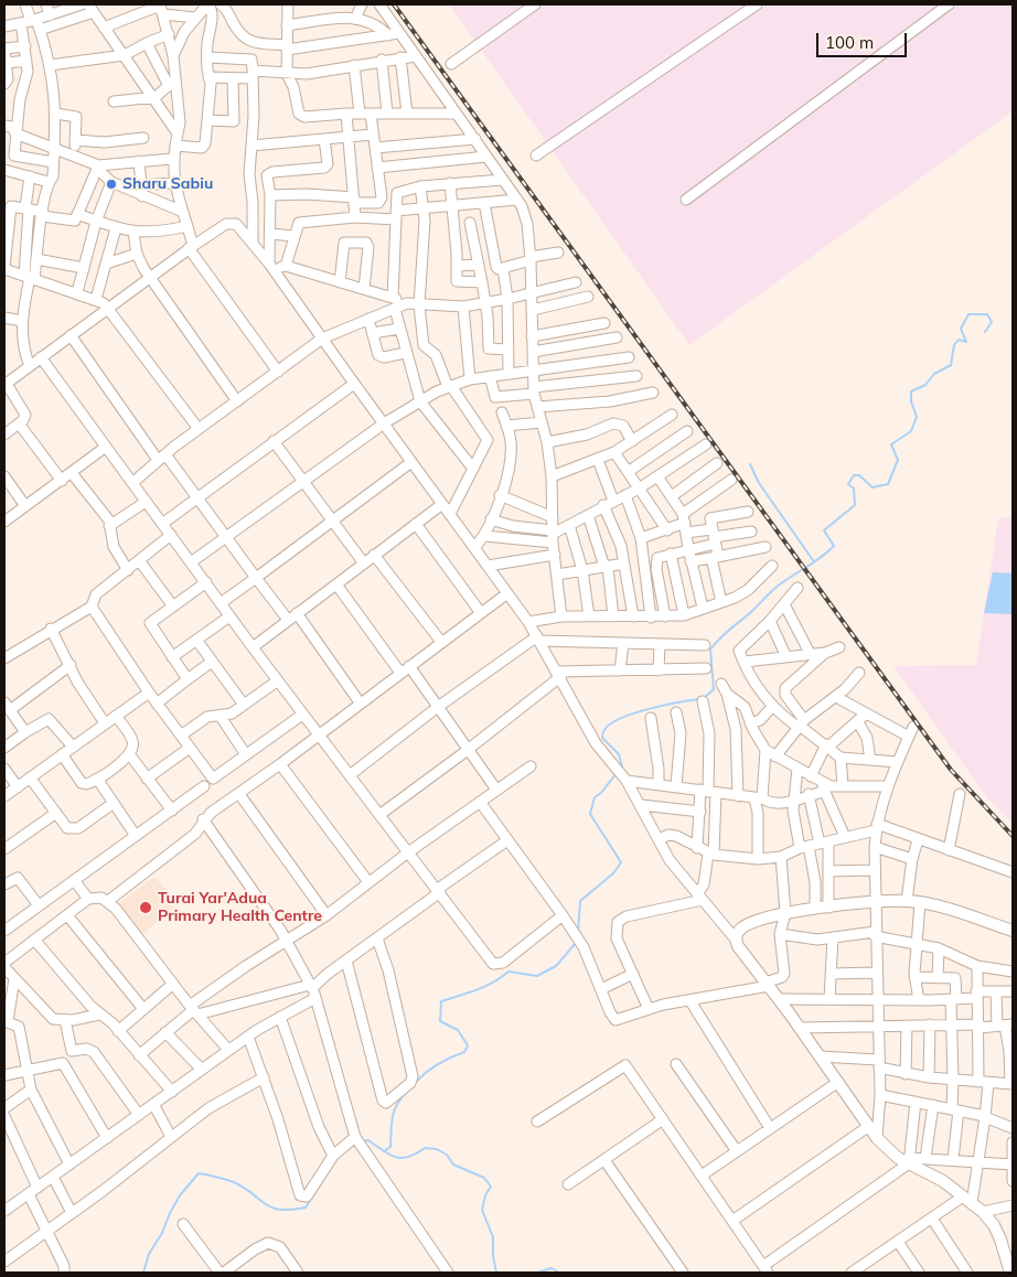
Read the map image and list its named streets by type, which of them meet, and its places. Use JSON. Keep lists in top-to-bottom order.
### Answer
{
  "places": ["Sharu Sabiu", "Turai Yar'Adua Primary Health Centre"],
  "scale_bar": "100 m"
}
